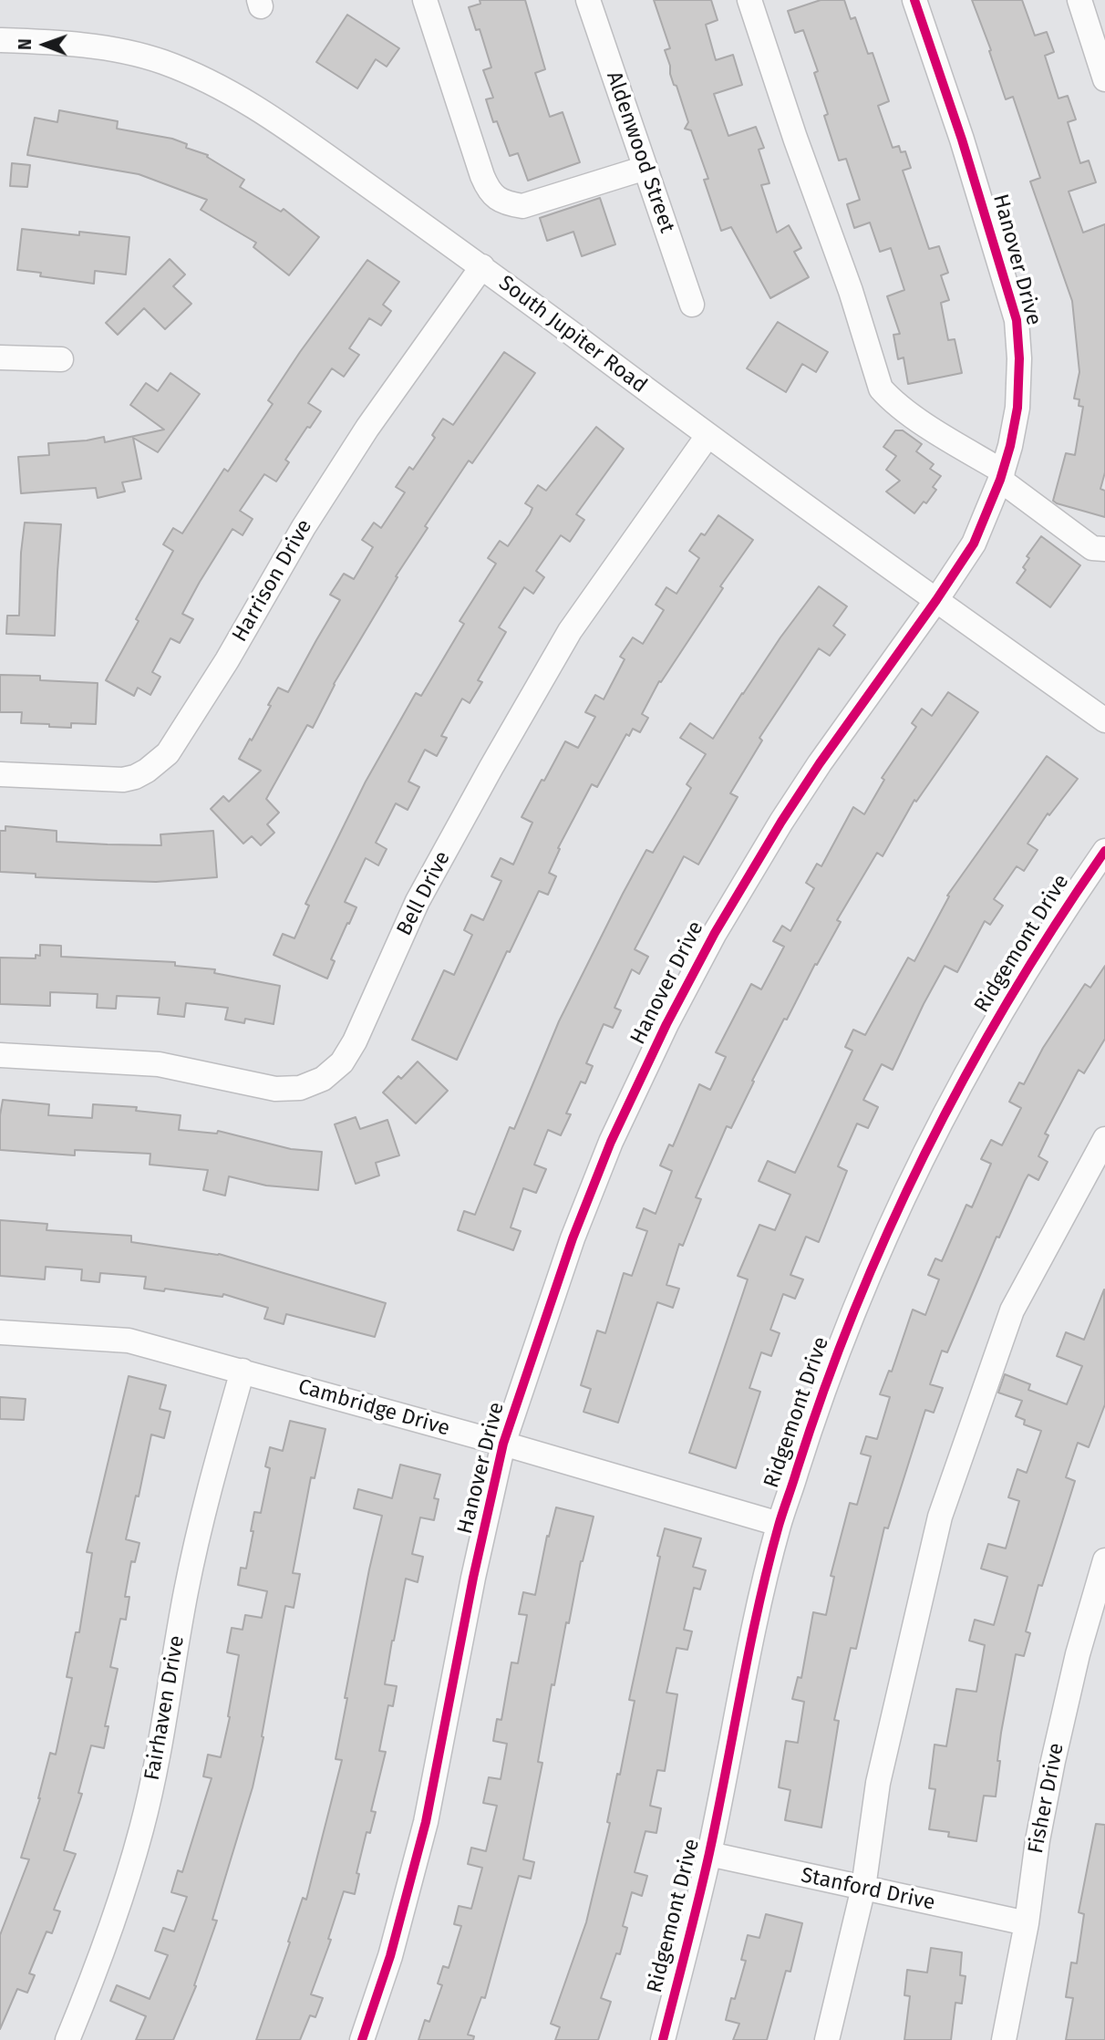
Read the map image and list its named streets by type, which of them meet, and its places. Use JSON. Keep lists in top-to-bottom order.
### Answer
{
  "streets": {
    "street": [
      "Aldenwood Street",
      "Hanover Drive",
      "South Jupiter Road",
      "Harrison Drive",
      "Bell Drive",
      "Ridgemont Drive",
      "Cambridge Drive",
      "Fairhaven Drive",
      "Fisher Drive",
      "Stanford Drive"
    ]
  },
  "crossings": [
    ["Hanover Drive", "South Jupiter Road"],
    ["Hanover Drive", "Cambridge Drive"],
    ["South Jupiter Road", "Harrison Drive"],
    ["South Jupiter Road", "Bell Drive"],
    ["Ridgemont Drive", "Cambridge Drive"],
    ["Ridgemont Drive", "Stanford Drive"],
    ["Cambridge Drive", "Fairhaven Drive"],
    ["Fisher Drive", "Stanford Drive"]
  ],
  "north": "left"
}
